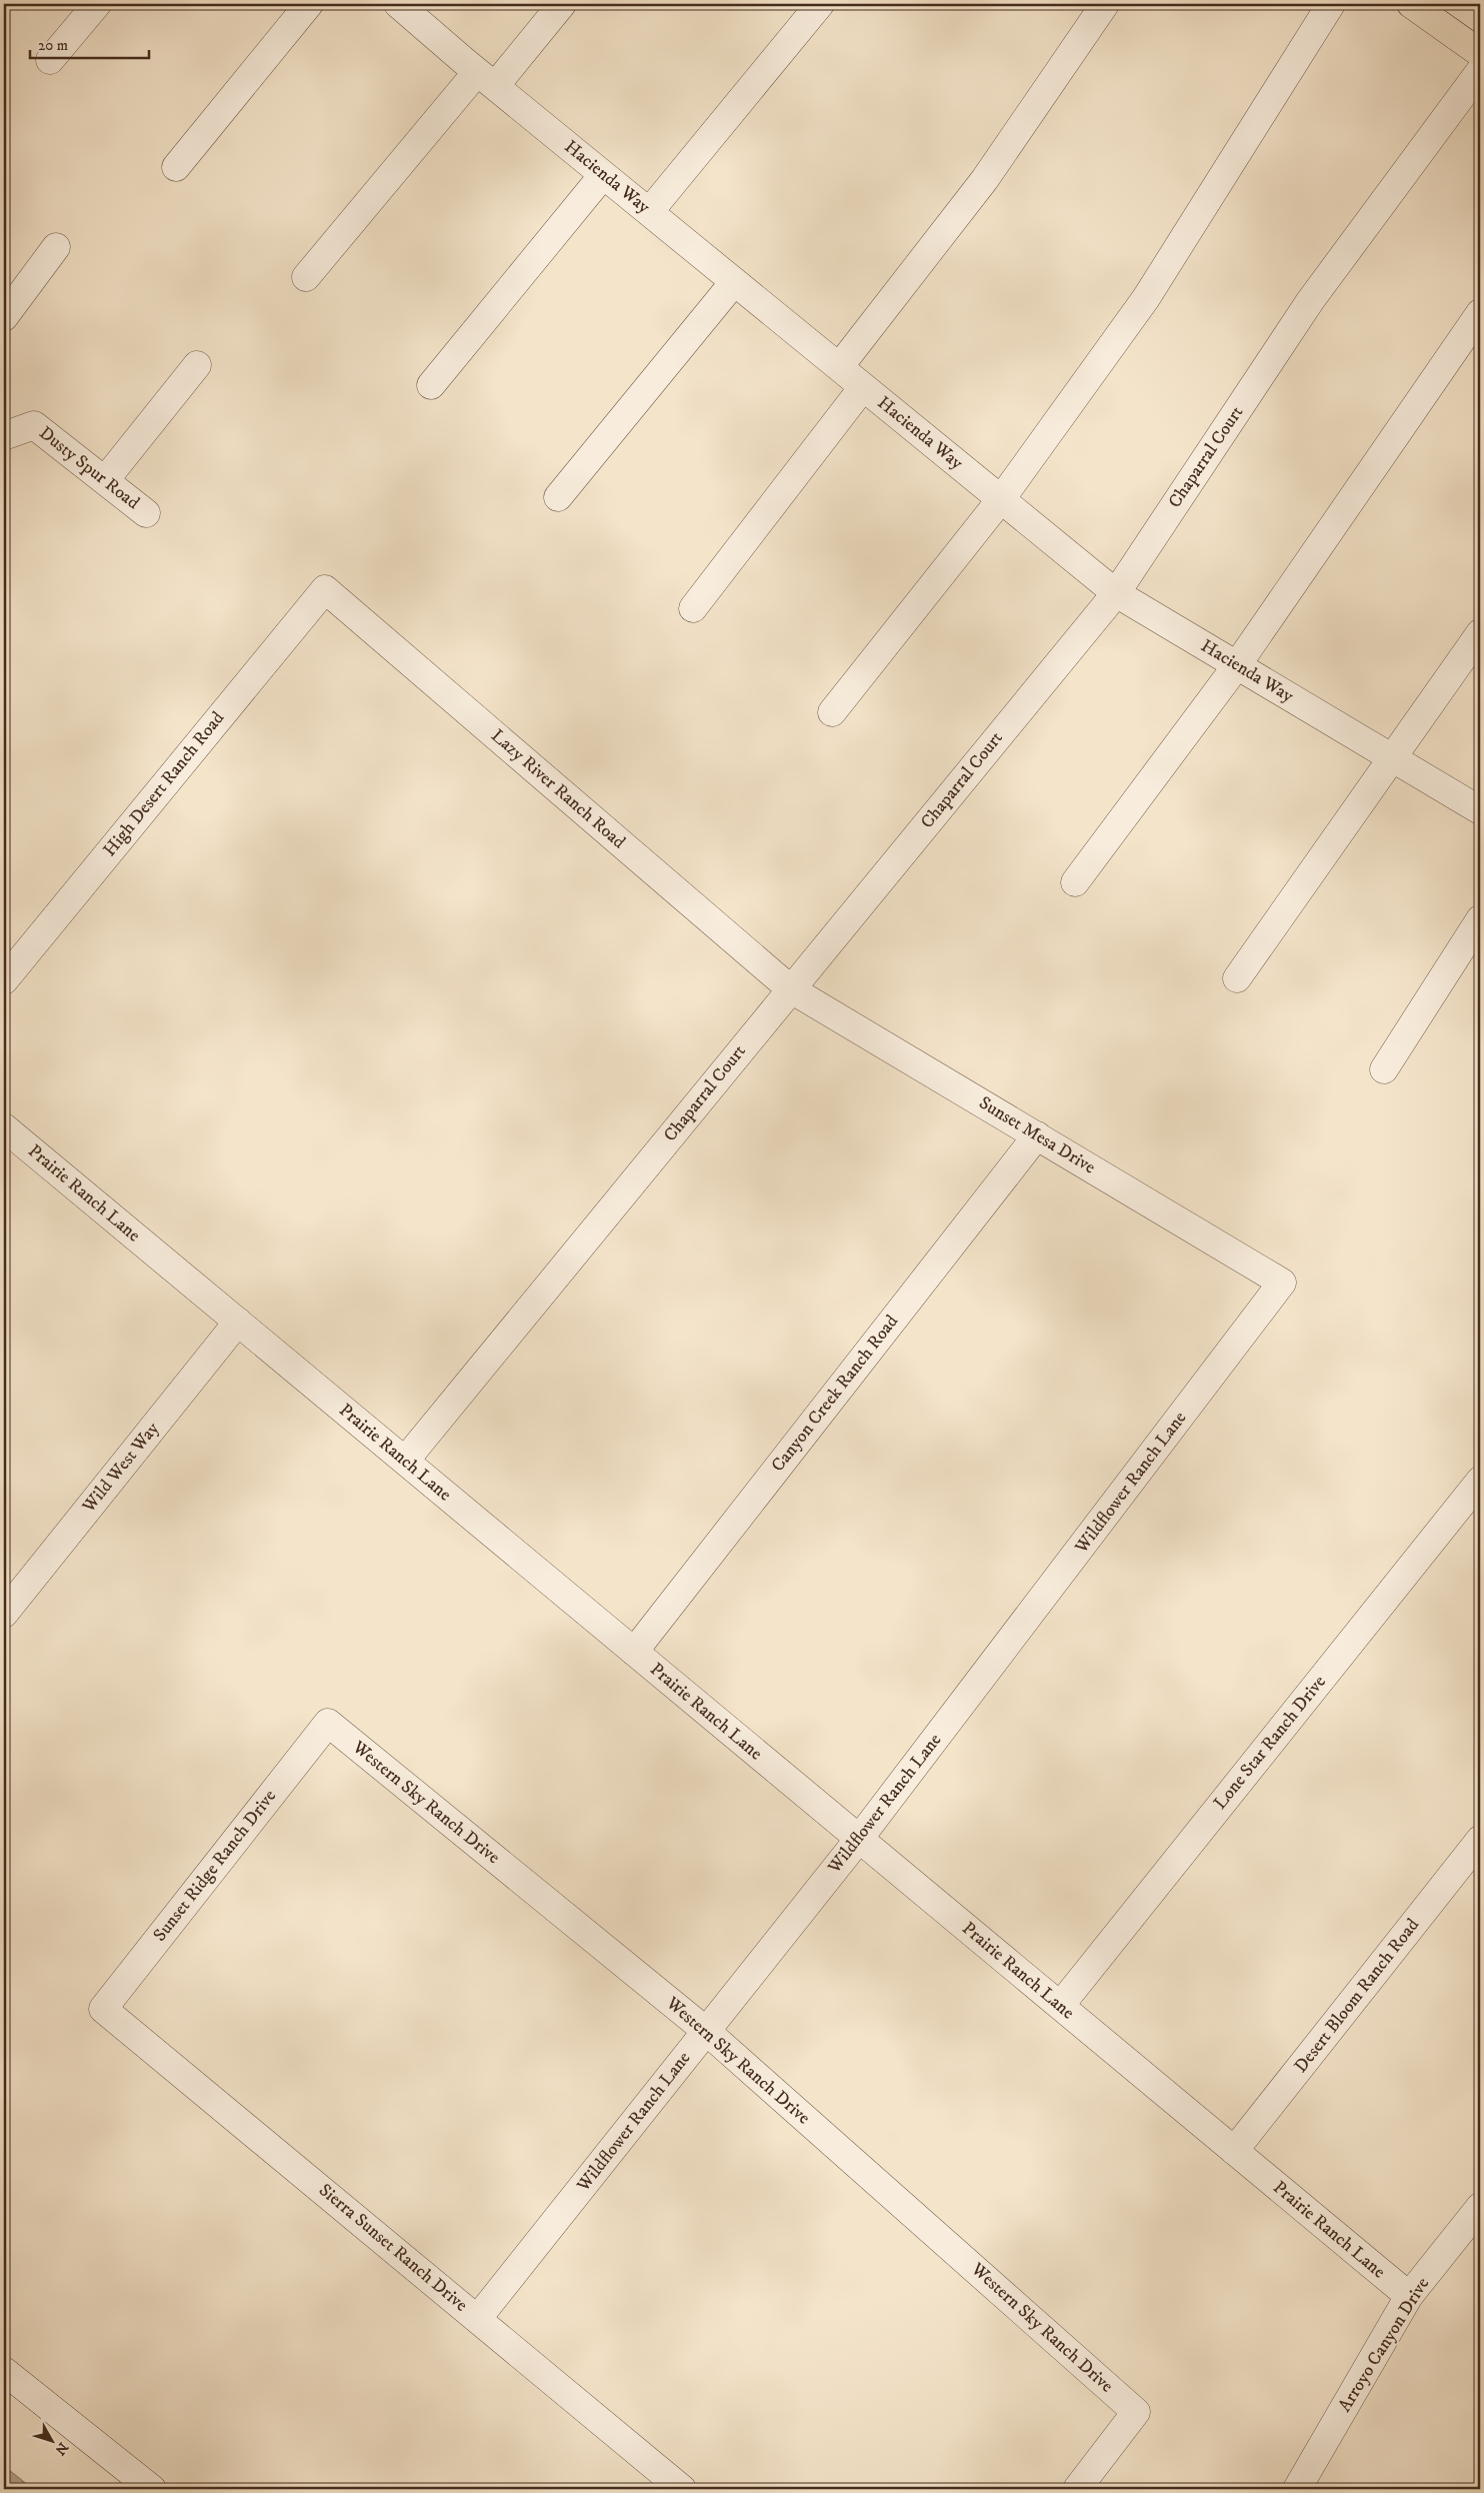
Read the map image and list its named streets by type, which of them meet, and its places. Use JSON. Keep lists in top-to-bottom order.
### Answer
{
  "streets": {
    "street": [
      "Hacienda Way",
      "Chaparral Court",
      "Dusty Spur Road",
      "High Desert Ranch Road",
      "Lazy River Ranch Road",
      "Sunset Mesa Drive",
      "Prairie Ranch Lane",
      "Canyon Creek Ranch Road",
      "Wild West Way",
      "Wildflower Ranch Lane",
      "Lone Star Ranch Drive",
      "Western Sky Ranch Drive",
      "Sunset Ridge Ranch Drive",
      "Desert Bloom Ranch Road",
      "Sierra Sunset Ranch Drive",
      "Arroyo Canyon Drive"
    ]
  },
  "crossings": [
    ["Hacienda Way", "Chaparral Court"],
    ["Chaparral Court", "Lazy River Ranch Road"],
    ["Chaparral Court", "Sunset Mesa Drive"],
    ["Chaparral Court", "Prairie Ranch Lane"],
    ["High Desert Ranch Road", "Lazy River Ranch Road"],
    ["Lazy River Ranch Road", "Sunset Mesa Drive"],
    ["Sunset Mesa Drive", "Canyon Creek Ranch Road"],
    ["Sunset Mesa Drive", "Wildflower Ranch Lane"],
    ["Prairie Ranch Lane", "Canyon Creek Ranch Road"],
    ["Prairie Ranch Lane", "Wild West Way"],
    ["Prairie Ranch Lane", "Wildflower Ranch Lane"],
    ["Prairie Ranch Lane", "Lone Star Ranch Drive"],
    ["Prairie Ranch Lane", "Desert Bloom Ranch Road"],
    ["Prairie Ranch Lane", "Arroyo Canyon Drive"],
    ["Wildflower Ranch Lane", "Western Sky Ranch Drive"],
    ["Wildflower Ranch Lane", "Sierra Sunset Ranch Drive"],
    ["Western Sky Ranch Drive", "Sunset Ridge Ranch Drive"],
    ["Sunset Ridge Ranch Drive", "Sierra Sunset Ranch Drive"]
  ],
  "scale_bar": "20 m",
  "north": "bottom right"
}
